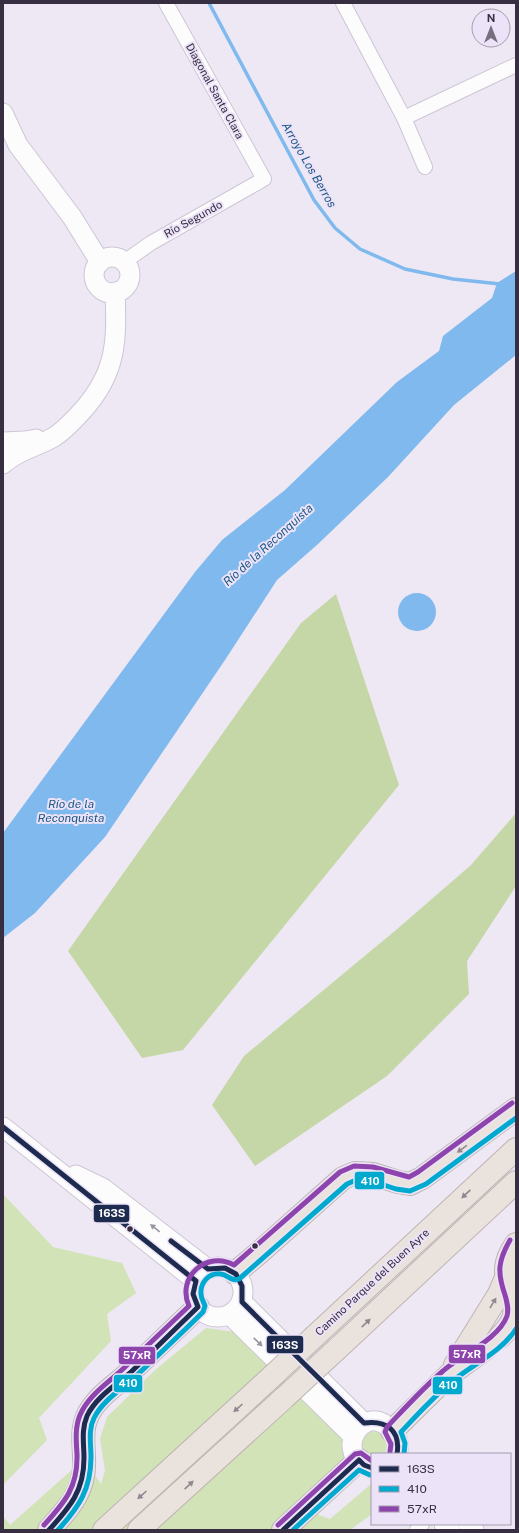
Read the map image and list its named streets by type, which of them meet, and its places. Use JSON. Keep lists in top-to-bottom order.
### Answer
{
  "streets": {
    "highway": ["Camino Parque del Buen Ayre"],
    "street": ["Diagonal Santa Clara", "Río Segundo"]
  },
  "crossings": [
    ["Diagonal Santa Clara", "Río Segundo"]
  ],
  "water": ["Arroyo Los Berros", "Río de la Reconquista"],
  "lines": ["transit line 57xR", "transit line 410", "transit line 163S"],
  "legend": ["163S", "410", "57xR"],
  "north": "top"
}
